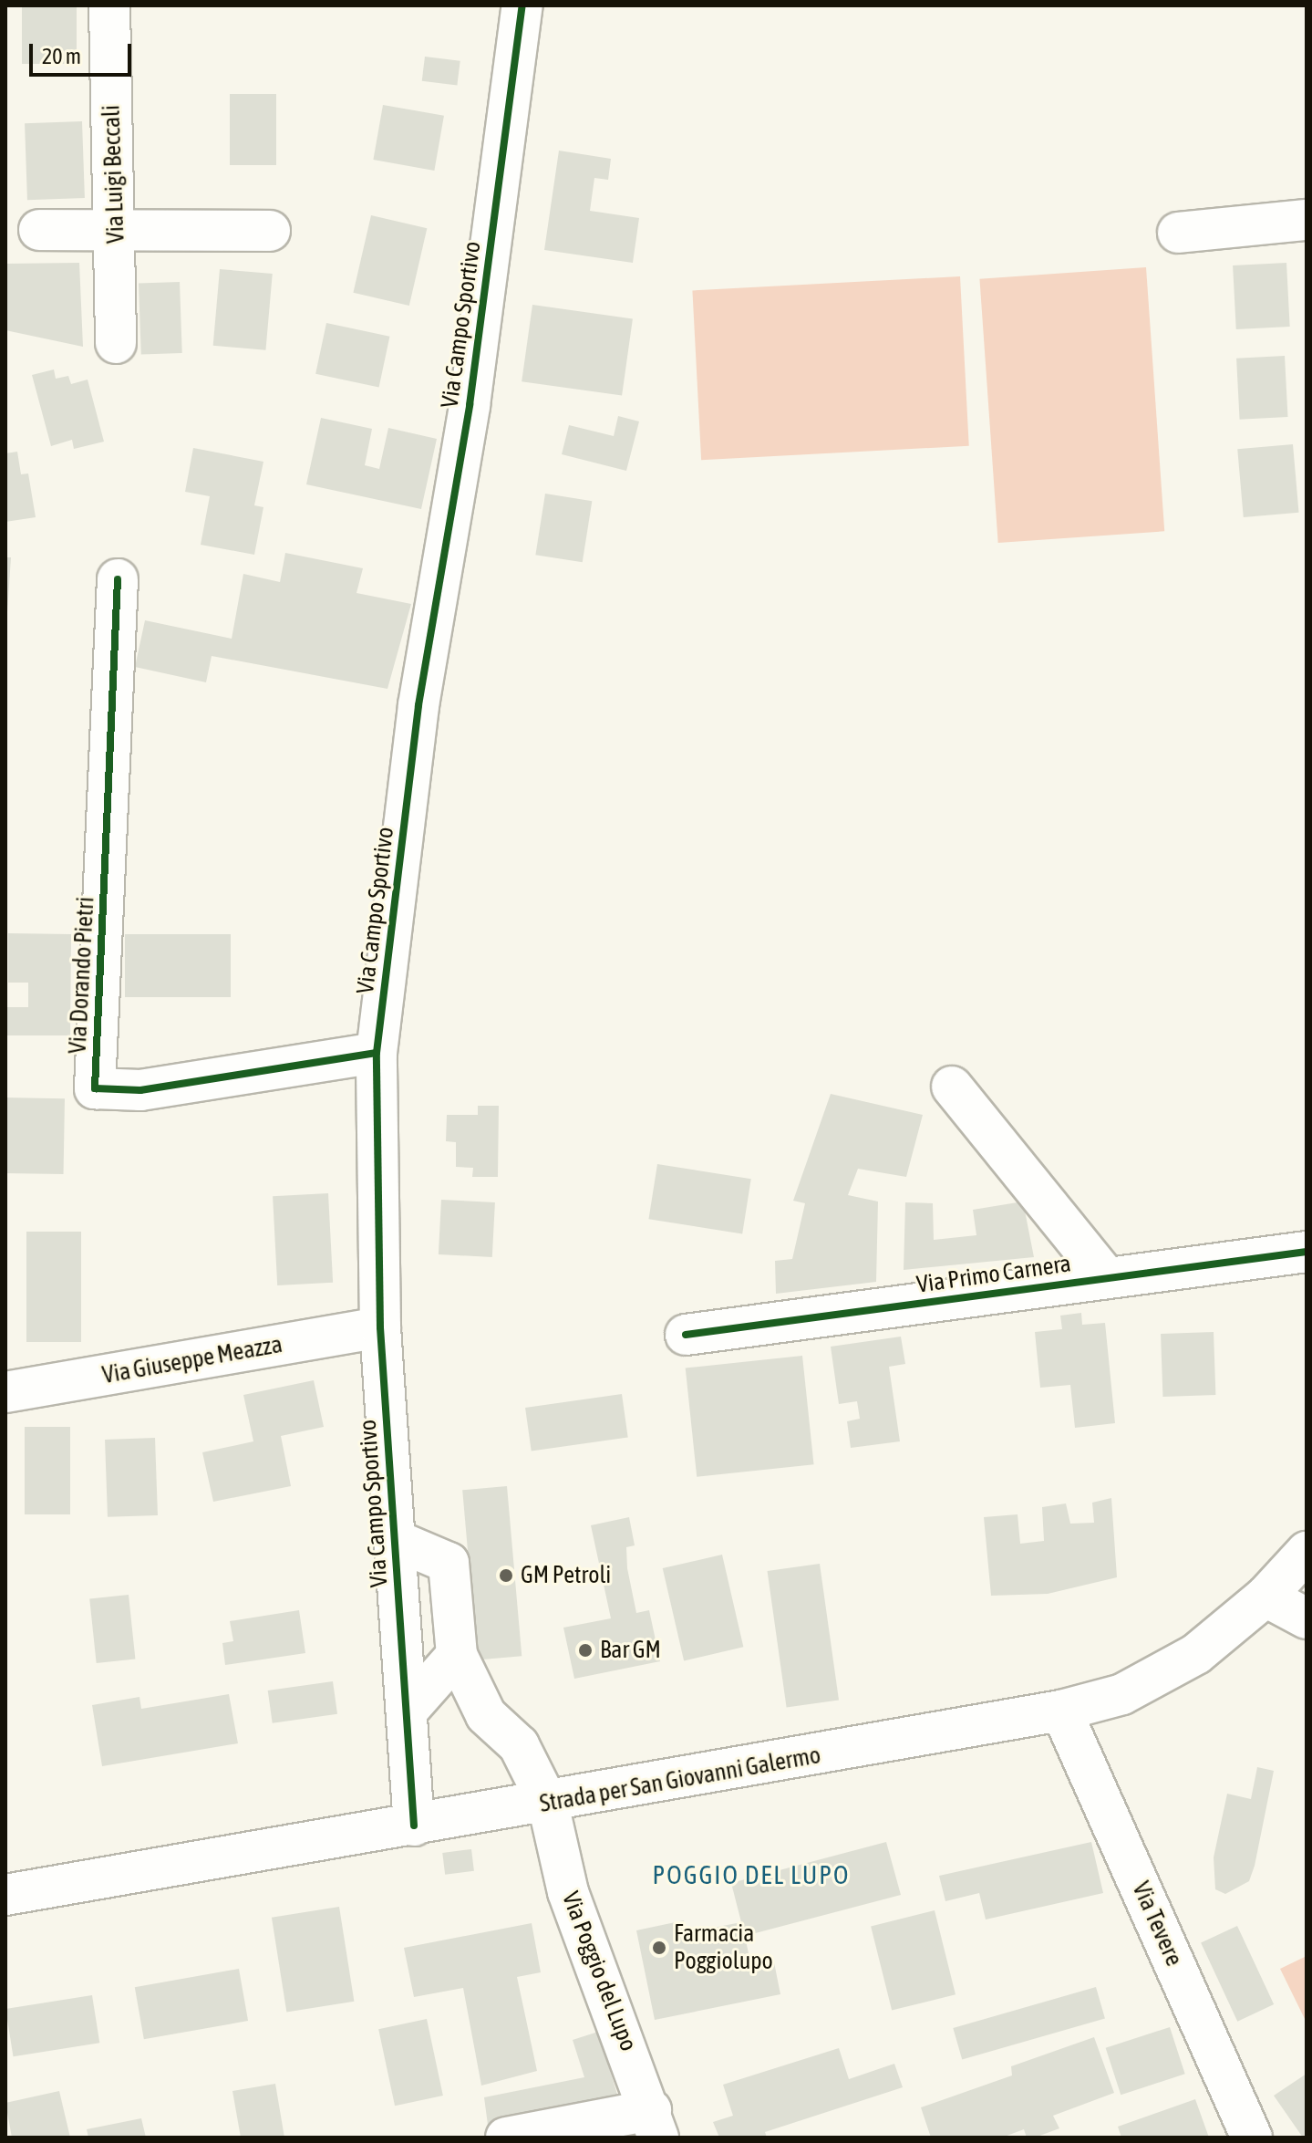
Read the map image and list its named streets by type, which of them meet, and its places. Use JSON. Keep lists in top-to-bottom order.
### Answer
{
  "streets": {
    "street": [
      "Via Luigi Beccali",
      "Via Campo Sportivo",
      "Via Dorando Pietri",
      "Via Primo Carnera",
      "Via Giuseppe Meazza",
      "Strada per San Giovanni Galermo",
      "Via Tevere",
      "Via Poggio del Lupo"
    ]
  },
  "crossings": [
    ["Via Campo Sportivo", "Via Dorando Pietri"],
    ["Via Campo Sportivo", "Via Giuseppe Meazza"],
    ["Via Campo Sportivo", "Strada per San Giovanni Galermo"],
    ["Strada per San Giovanni Galermo", "Via Tevere"],
    ["Strada per San Giovanni Galermo", "Via Poggio del Lupo"]
  ],
  "districts": ["POGGIO DEL LUPO"],
  "places": ["GM Petroli", "Bar GM", "Farmacia Poggiolupo"],
  "scale_bar": "20 m"
}
